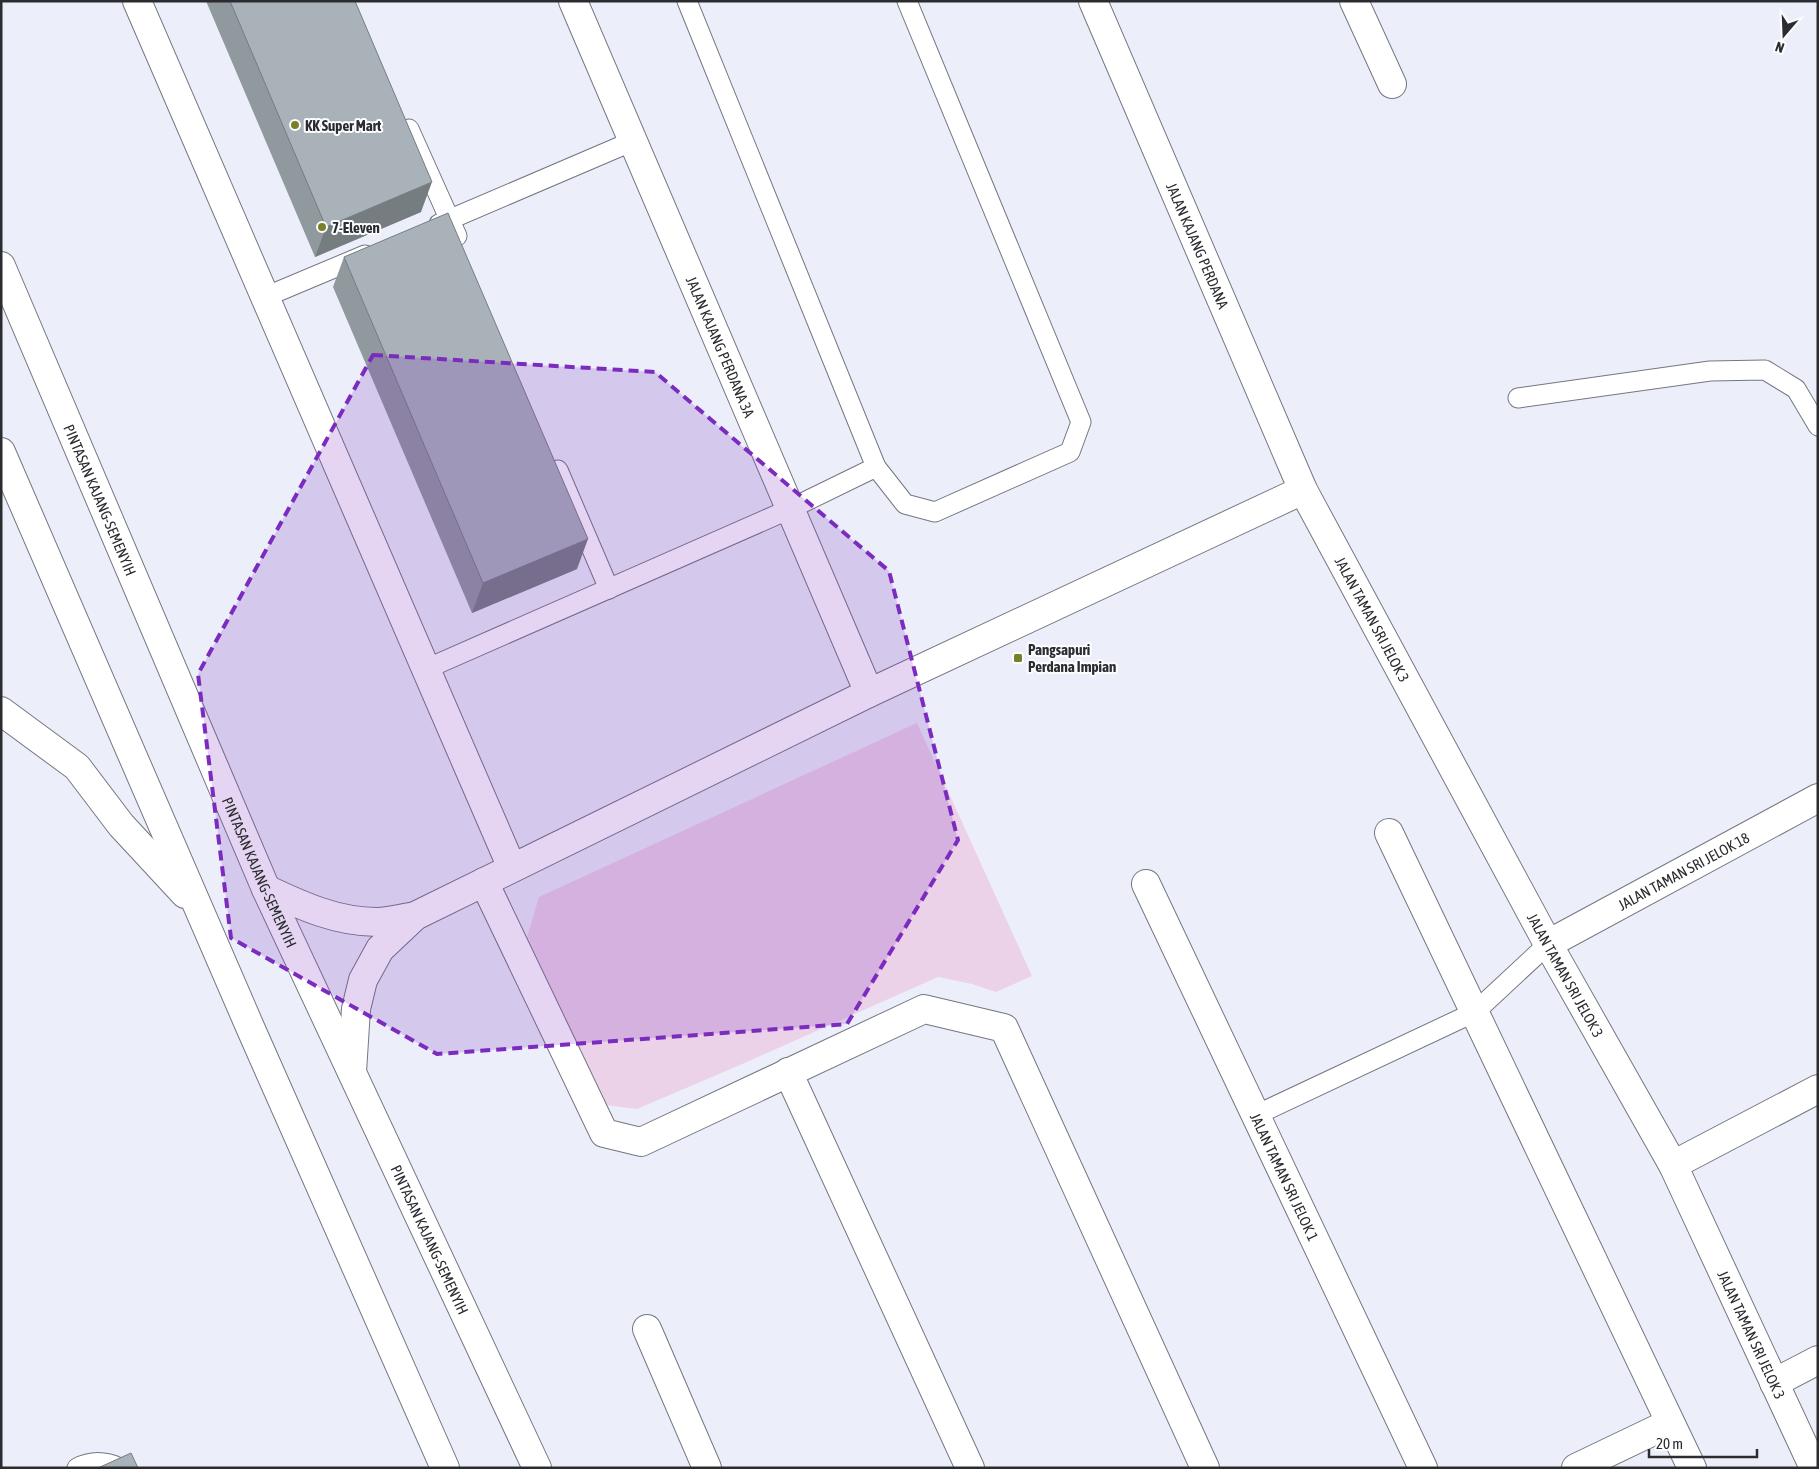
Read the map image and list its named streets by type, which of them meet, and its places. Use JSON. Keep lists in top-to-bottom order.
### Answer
{
  "streets": {
    "main road": [
      "JALAN KAJANG PERDANA",
      "JALAN KAJANG PERDANA 3A",
      "PINTASAN KAJANG-SEMENYIH",
      "JALAN TAMAN SRI JELOK 3",
      "JALAN TAMAN SRI JELOK 18",
      "JALAN TAMAN SRI JELOK 1"
    ]
  },
  "crossings": [
    ["JALAN KAJANG PERDANA", "JALAN TAMAN SRI JELOK 3"],
    ["JALAN TAMAN SRI JELOK 3", "JALAN TAMAN SRI JELOK 18"]
  ],
  "places": {
    "other": ["KK Super Mart", "7-Eleven"],
    "transit": ["Pangsapuri Perdana Impian"]
  },
  "scale_bar": "20 m",
  "north": "bottom"
}
